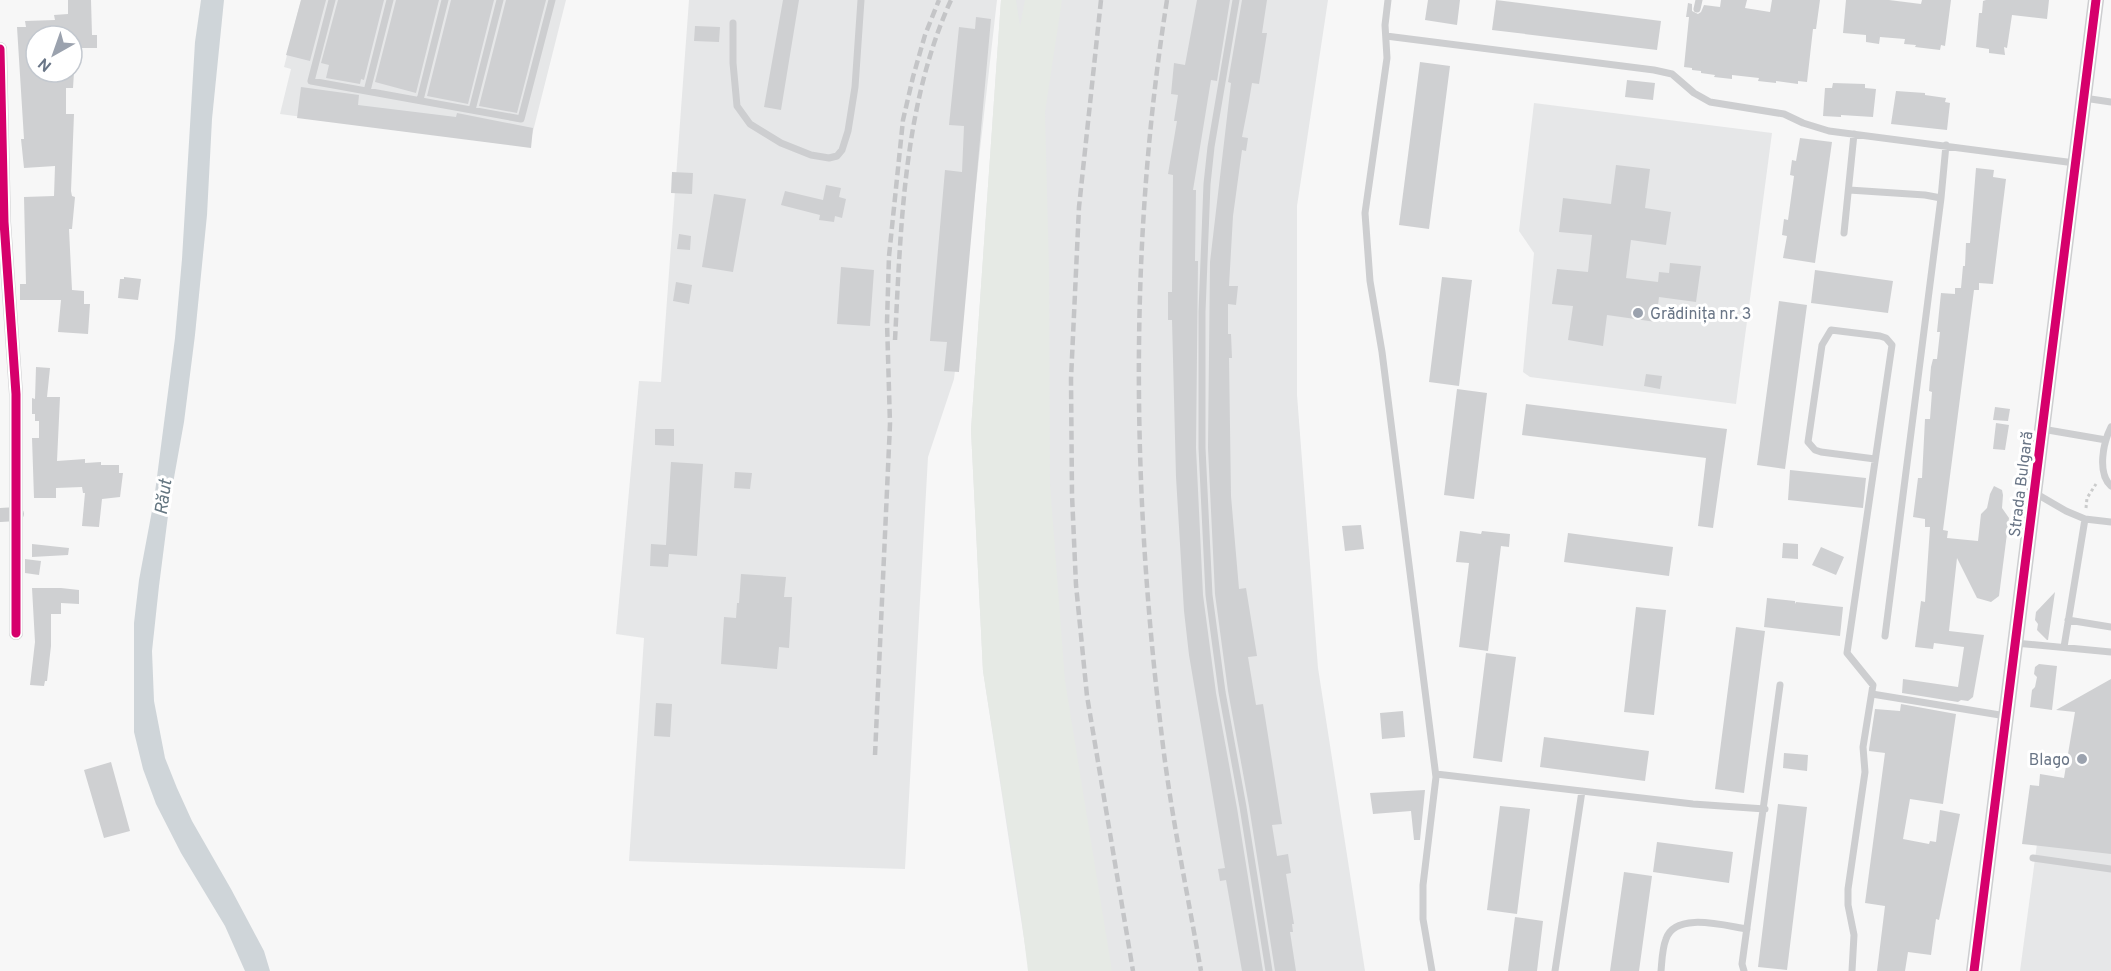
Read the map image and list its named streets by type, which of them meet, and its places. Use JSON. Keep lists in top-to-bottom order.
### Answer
{
  "streets": {
    "street": ["Strada Bulgară"]
  },
  "water": ["Răut"],
  "places": ["Grădinița nr. 3", "Blago"],
  "north": "bottom left"
}
